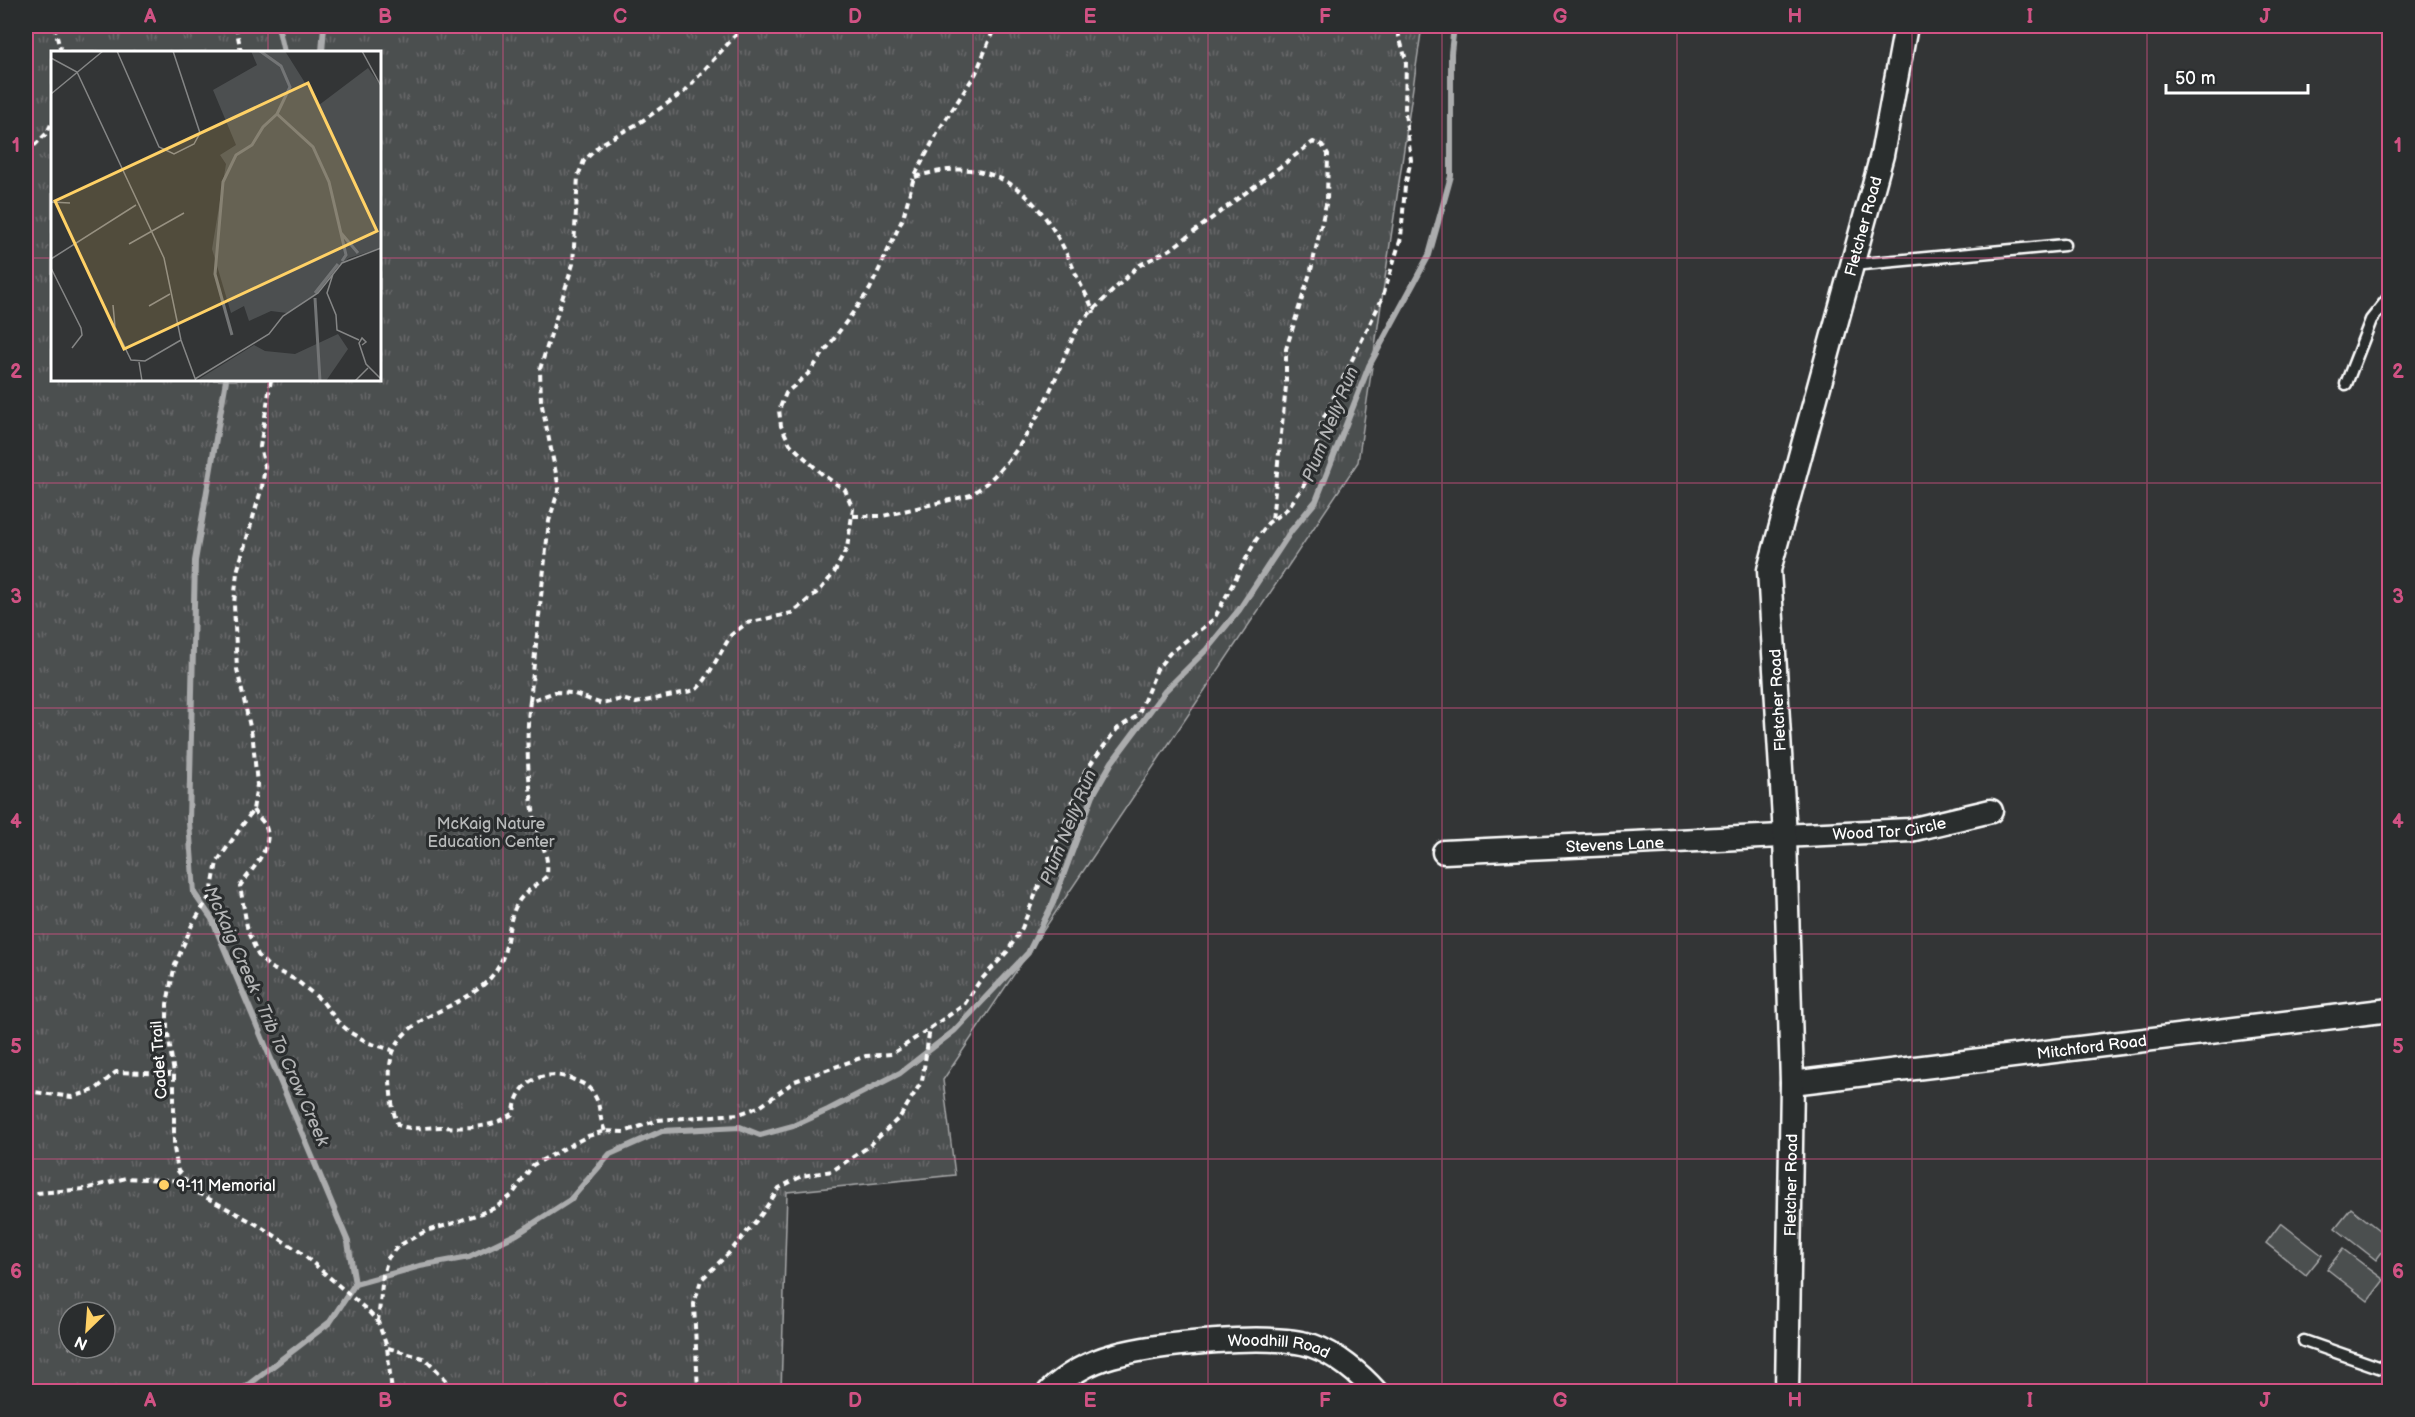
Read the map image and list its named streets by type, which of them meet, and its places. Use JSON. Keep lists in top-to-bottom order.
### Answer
{
  "streets": {
    "street": [
      "Fletcher Road",
      "Wood Tor Circle",
      "Stevens Lane",
      "Mitchford Road",
      "Woodhill Road"
    ],
    "path": ["Cadet Trail"]
  },
  "crossings": [
    ["Fletcher Road", "Wood Tor Circle"],
    ["Fletcher Road", "Stevens Lane"],
    ["Fletcher Road", "Mitchford Road"],
    ["Wood Tor Circle", "Stevens Lane"]
  ],
  "water": ["Plum Nelly Run", "McKaig Creek - Trib To Crow Creek"],
  "parks": ["McKaig Nature Education Center"],
  "places": ["9-11 Memorial"],
  "scale_bar": "50 m",
  "north": "bottom left",
  "grid": {
    "columns": [
      "A",
      "B",
      "C",
      "D",
      "E",
      "F",
      "G",
      "H",
      "I",
      "J"
    ],
    "rows": [
      "1",
      "2",
      "3",
      "4",
      "5",
      "6"
    ]
  }
}
